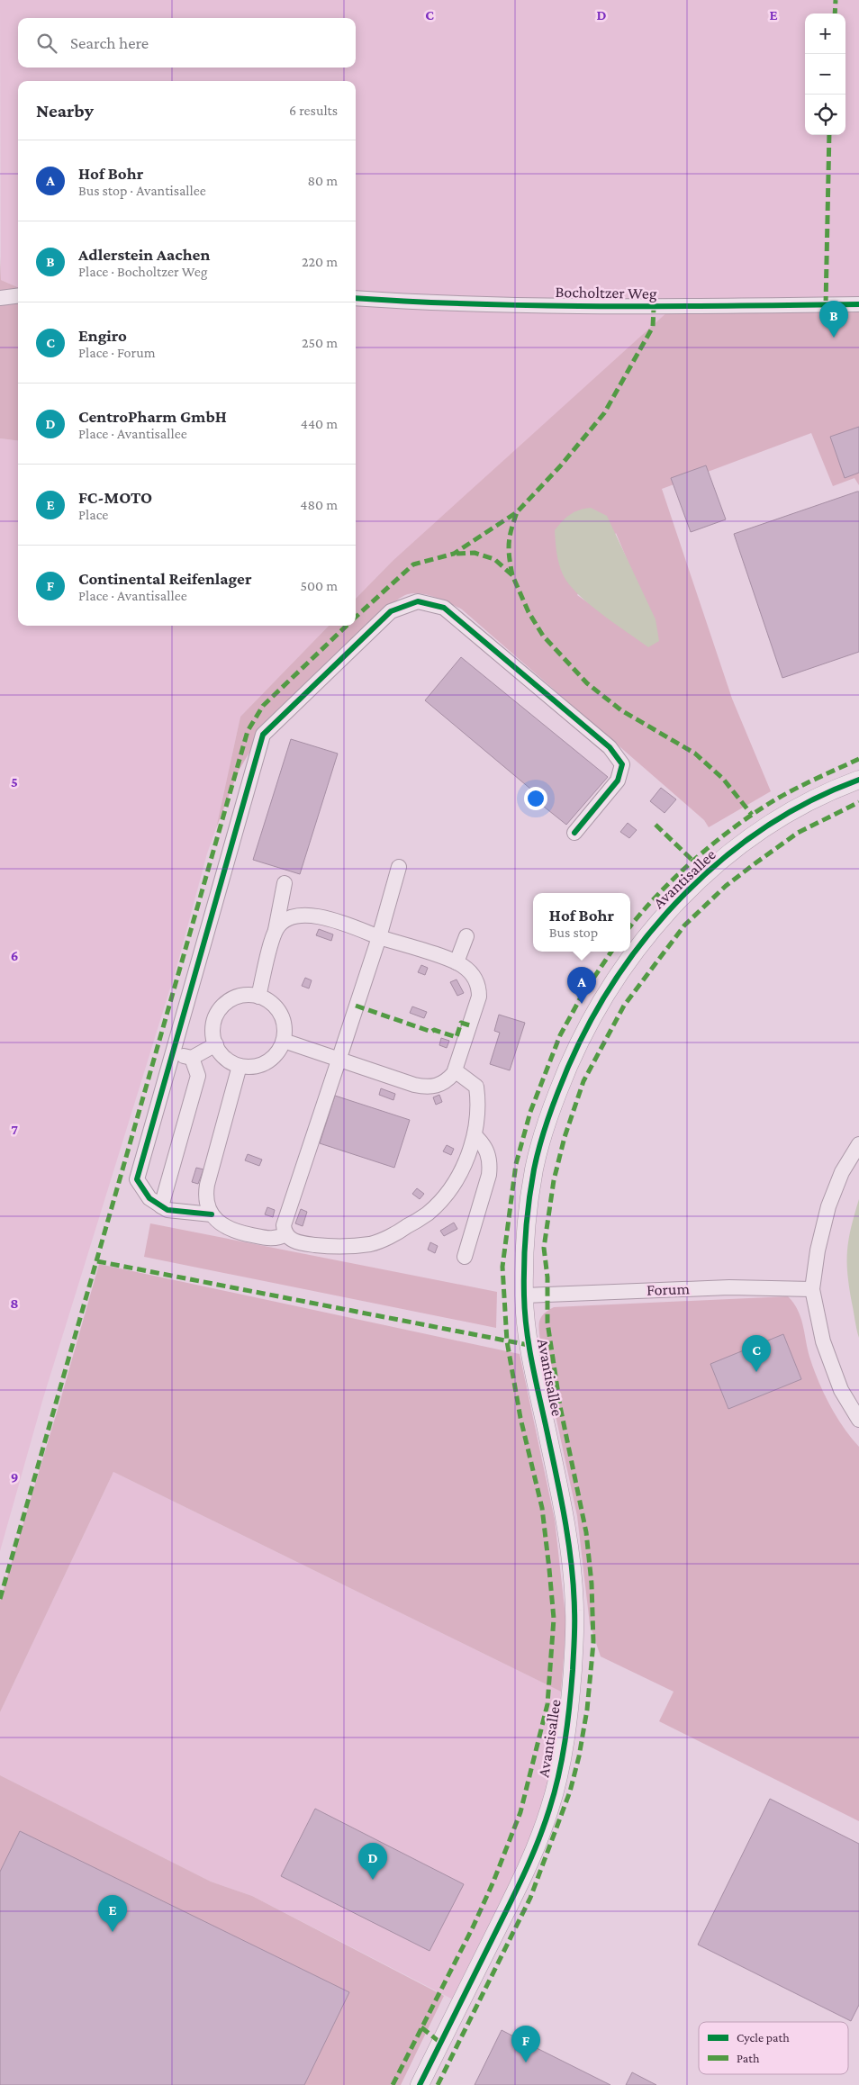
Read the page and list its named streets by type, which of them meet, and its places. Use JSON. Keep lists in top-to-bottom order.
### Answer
{
  "streets": {
    "street": ["Bocholtzer Weg", "Avantisallee", "Forum"]
  },
  "crossings": [
    ["Avantisallee", "Forum"]
  ],
  "legend": ["Cycle path", "Path"],
  "page": {
    "map_buttons": ["+", "−"],
    "search": "Search here",
    "heading": ["Nearby", "6 results"],
    "list": [
      {
        "mark": "A",
        "name": "Hof Bohr",
        "note": "Bus stop · Avantisallee",
        "value": "80 m"
      },
      {
        "mark": "B",
        "name": "Adlerstein Aachen",
        "note": "Place · Bocholtzer Weg",
        "value": "220 m"
      },
      {
        "mark": "C",
        "name": "Engiro",
        "note": "Place · Forum",
        "value": "250 m"
      },
      {
        "mark": "D",
        "name": "CentroPharm GmbH",
        "note": "Place · Avantisallee",
        "value": "440 m"
      },
      {
        "mark": "E",
        "name": "FC-MOTO",
        "note": "Place",
        "value": "480 m"
      },
      {
        "mark": "F",
        "name": "Continental Reifenlager",
        "note": "Place · Avantisallee",
        "value": "500 m"
      }
    ],
    "pins": [
      "B",
      "A",
      "C",
      "D",
      "E",
      "F"
    ],
    "popup": ["Hof Bohr", "Bus stop"]
  },
  "grid": {
    "columns": ["C", "D", "E"],
    "rows": [
      "5",
      "6",
      "7",
      "8",
      "9"
    ]
  }
}
